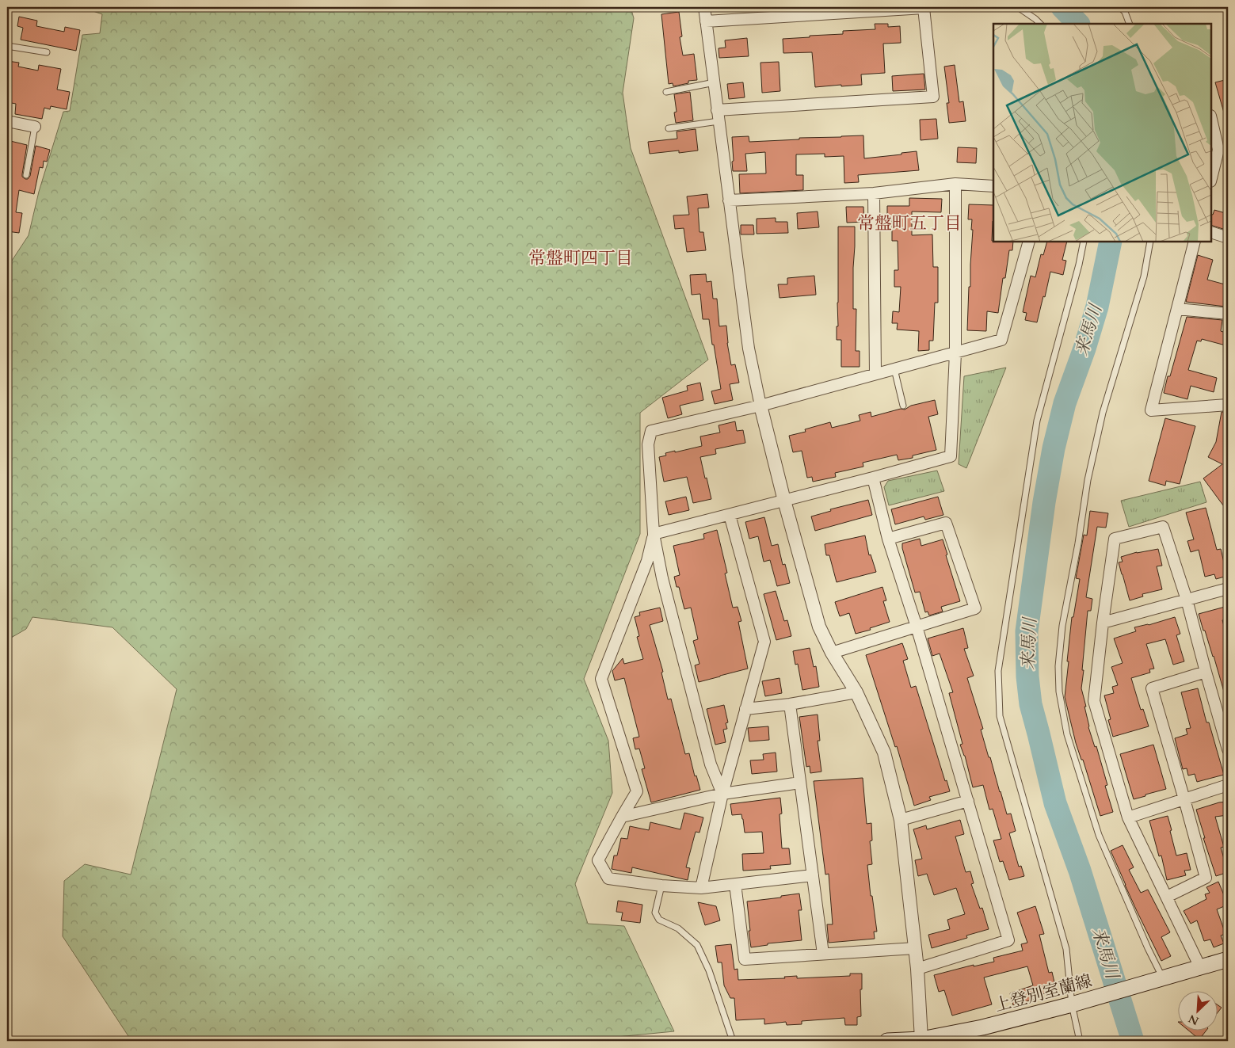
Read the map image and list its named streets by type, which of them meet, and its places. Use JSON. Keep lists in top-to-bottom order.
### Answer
{
  "streets": {
    "main road": ["上登別室蘭線"]
  },
  "districts": ["常盤町五丁目", "常盤町四丁目"],
  "water": ["来馬川"],
  "north": "bottom left"
}
